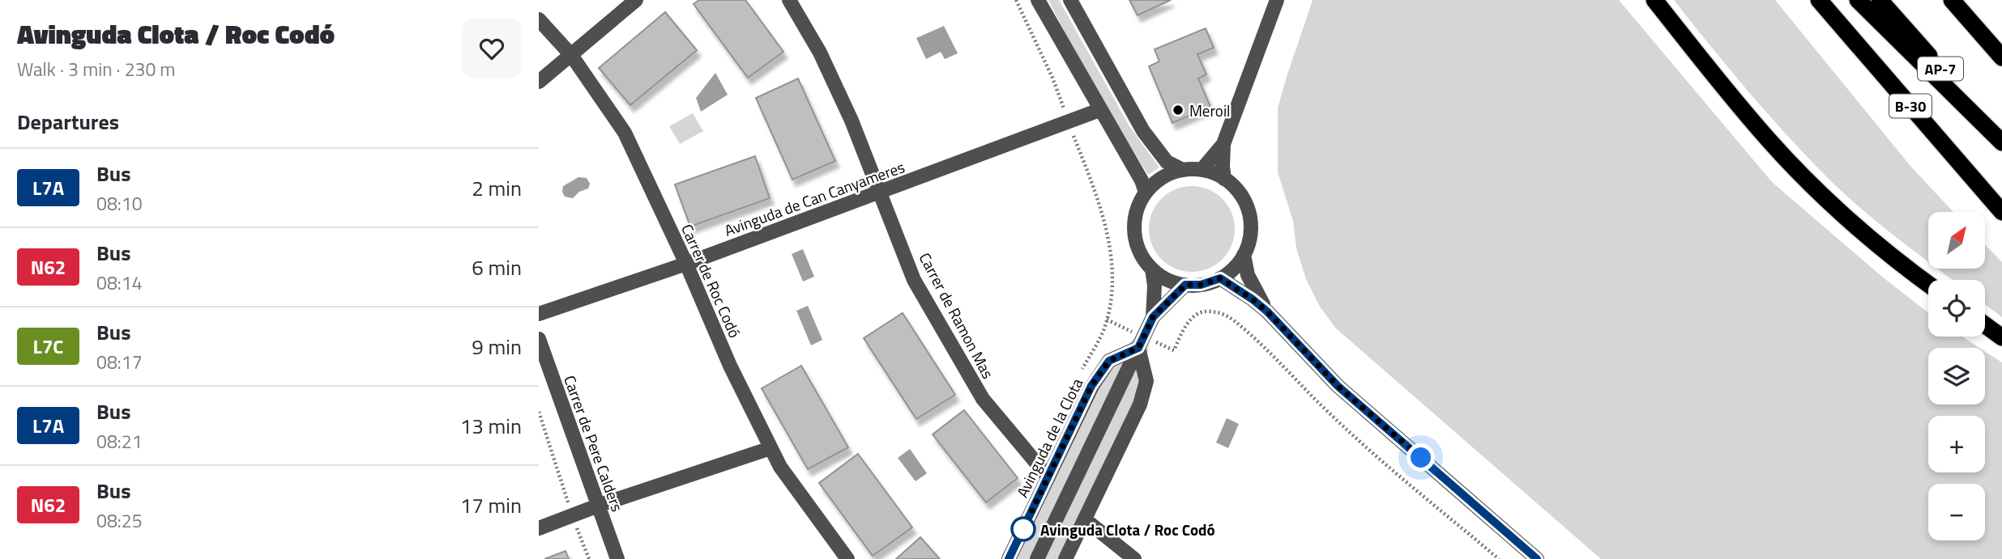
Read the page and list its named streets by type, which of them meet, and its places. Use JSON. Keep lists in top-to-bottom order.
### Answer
{
  "streets": {
    "highway": ["AP-7", "B-30"],
    "street": [
      "Avinguda de Can Canyameres",
      "Carrer de Roc Codó",
      "Carrer de Ramon Mas",
      "Avinguda de la Clota",
      "Carrer de Pere Calders"
    ]
  },
  "crossings": [
    ["Avinguda de Can Canyameres", "Carrer de Roc Codó"],
    ["Avinguda de Can Canyameres", "Carrer de Ramon Mas"],
    ["Carrer de Ramon Mas", "Avinguda de la Clota"]
  ],
  "places": ["Meroil", "Avinguda Clota / Roc Codó"],
  "lines": ["bus line L7A"],
  "north": "top right",
  "page": {
    "heading": [
      ["Avinguda Clota / Roc Codó", "Walk · 3 min · 230 m"],
      "Departures"
    ],
    "list": [
      {
        "mark": "L7A",
        "name": "Bus",
        "note": "08:10",
        "value": "2 min"
      },
      {
        "mark": "N62",
        "name": "Bus",
        "note": "08:14",
        "value": "6 min"
      },
      {
        "mark": "L7C",
        "name": "Bus",
        "note": "08:17",
        "value": "9 min"
      },
      {
        "mark": "L7A",
        "name": "Bus",
        "note": "08:21",
        "value": "13 min"
      },
      {
        "mark": "N62",
        "name": "Bus",
        "note": "08:25",
        "value": "17 min"
      }
    ],
    "map_buttons": ["+", "−"]
  }
}
